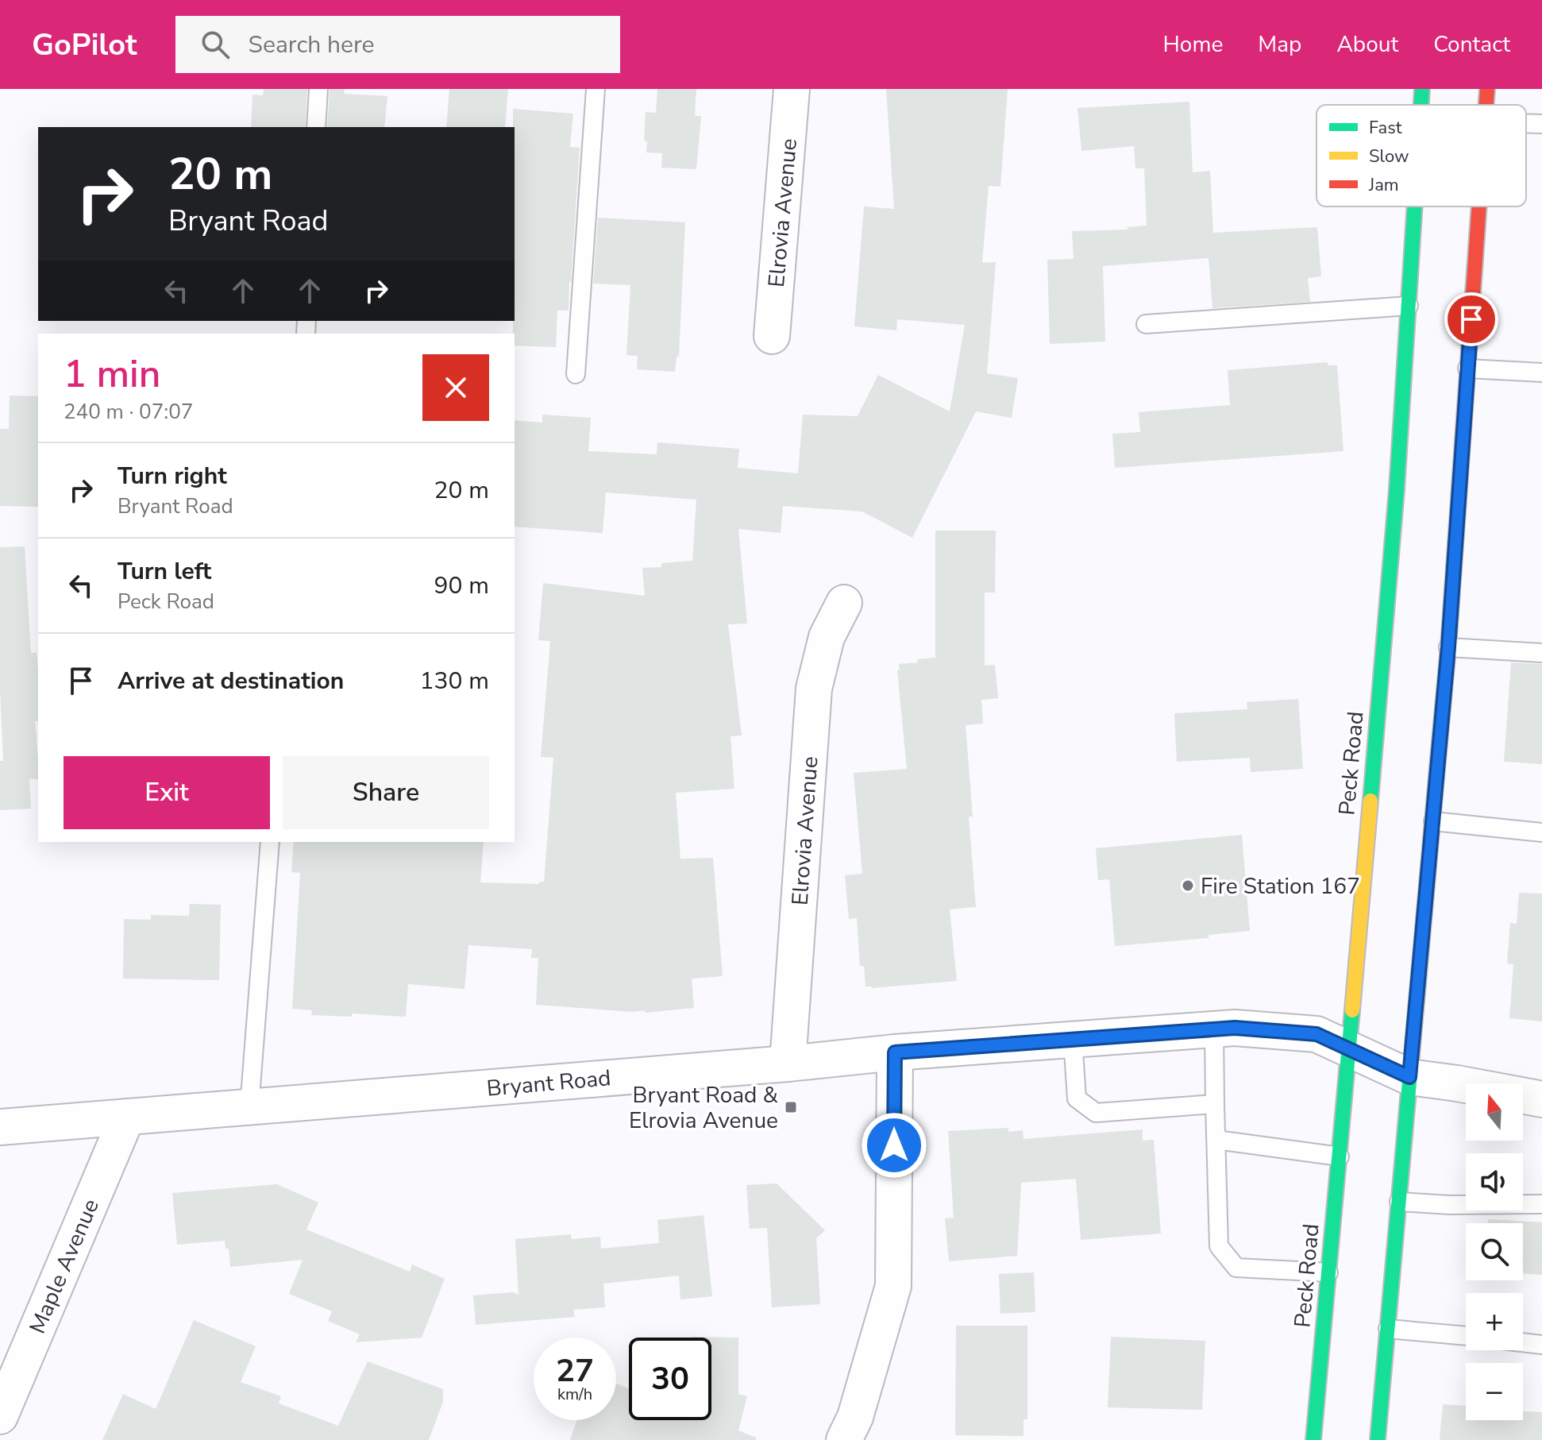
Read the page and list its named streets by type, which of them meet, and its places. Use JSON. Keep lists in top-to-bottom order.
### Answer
{
  "streets": {
    "main road": ["Peck Road"],
    "street": ["Elrovia Avenue", "Bryant Road", "Maple Avenue"]
  },
  "crossings": [
    ["Elrovia Avenue", "Bryant Road"],
    ["Peck Road", "Bryant Road"],
    ["Bryant Road", "Maple Avenue"]
  ],
  "places": {
    "other": ["Fire Station 167"],
    "transit": ["Bryant Road & Elrovia Avenue"]
  },
  "legend": ["Fast", "Slow", "Jam"],
  "north": "top",
  "page": {
    "header": "GoPilot",
    "search": "Search here",
    "nav": [
      "Home",
      "Map",
      "About",
      "Contact"
    ],
    "turn": ["20 m", "Bryant Road"],
    "heading": ["1 min", "240 m · 07:07"],
    "list": [
      {
        "name": "Turn right",
        "note": "Bryant Road",
        "value": "20 m"
      },
      {
        "name": "Turn left",
        "note": "Peck Road",
        "value": "90 m"
      },
      {
        "name": "Arrive at destination",
        "value": "130 m"
      }
    ],
    "buttons": ["Exit", "Share"],
    "map_buttons": ["+", "−"],
    "speed": "27 km/h",
    "limit": "30"
  }
}
